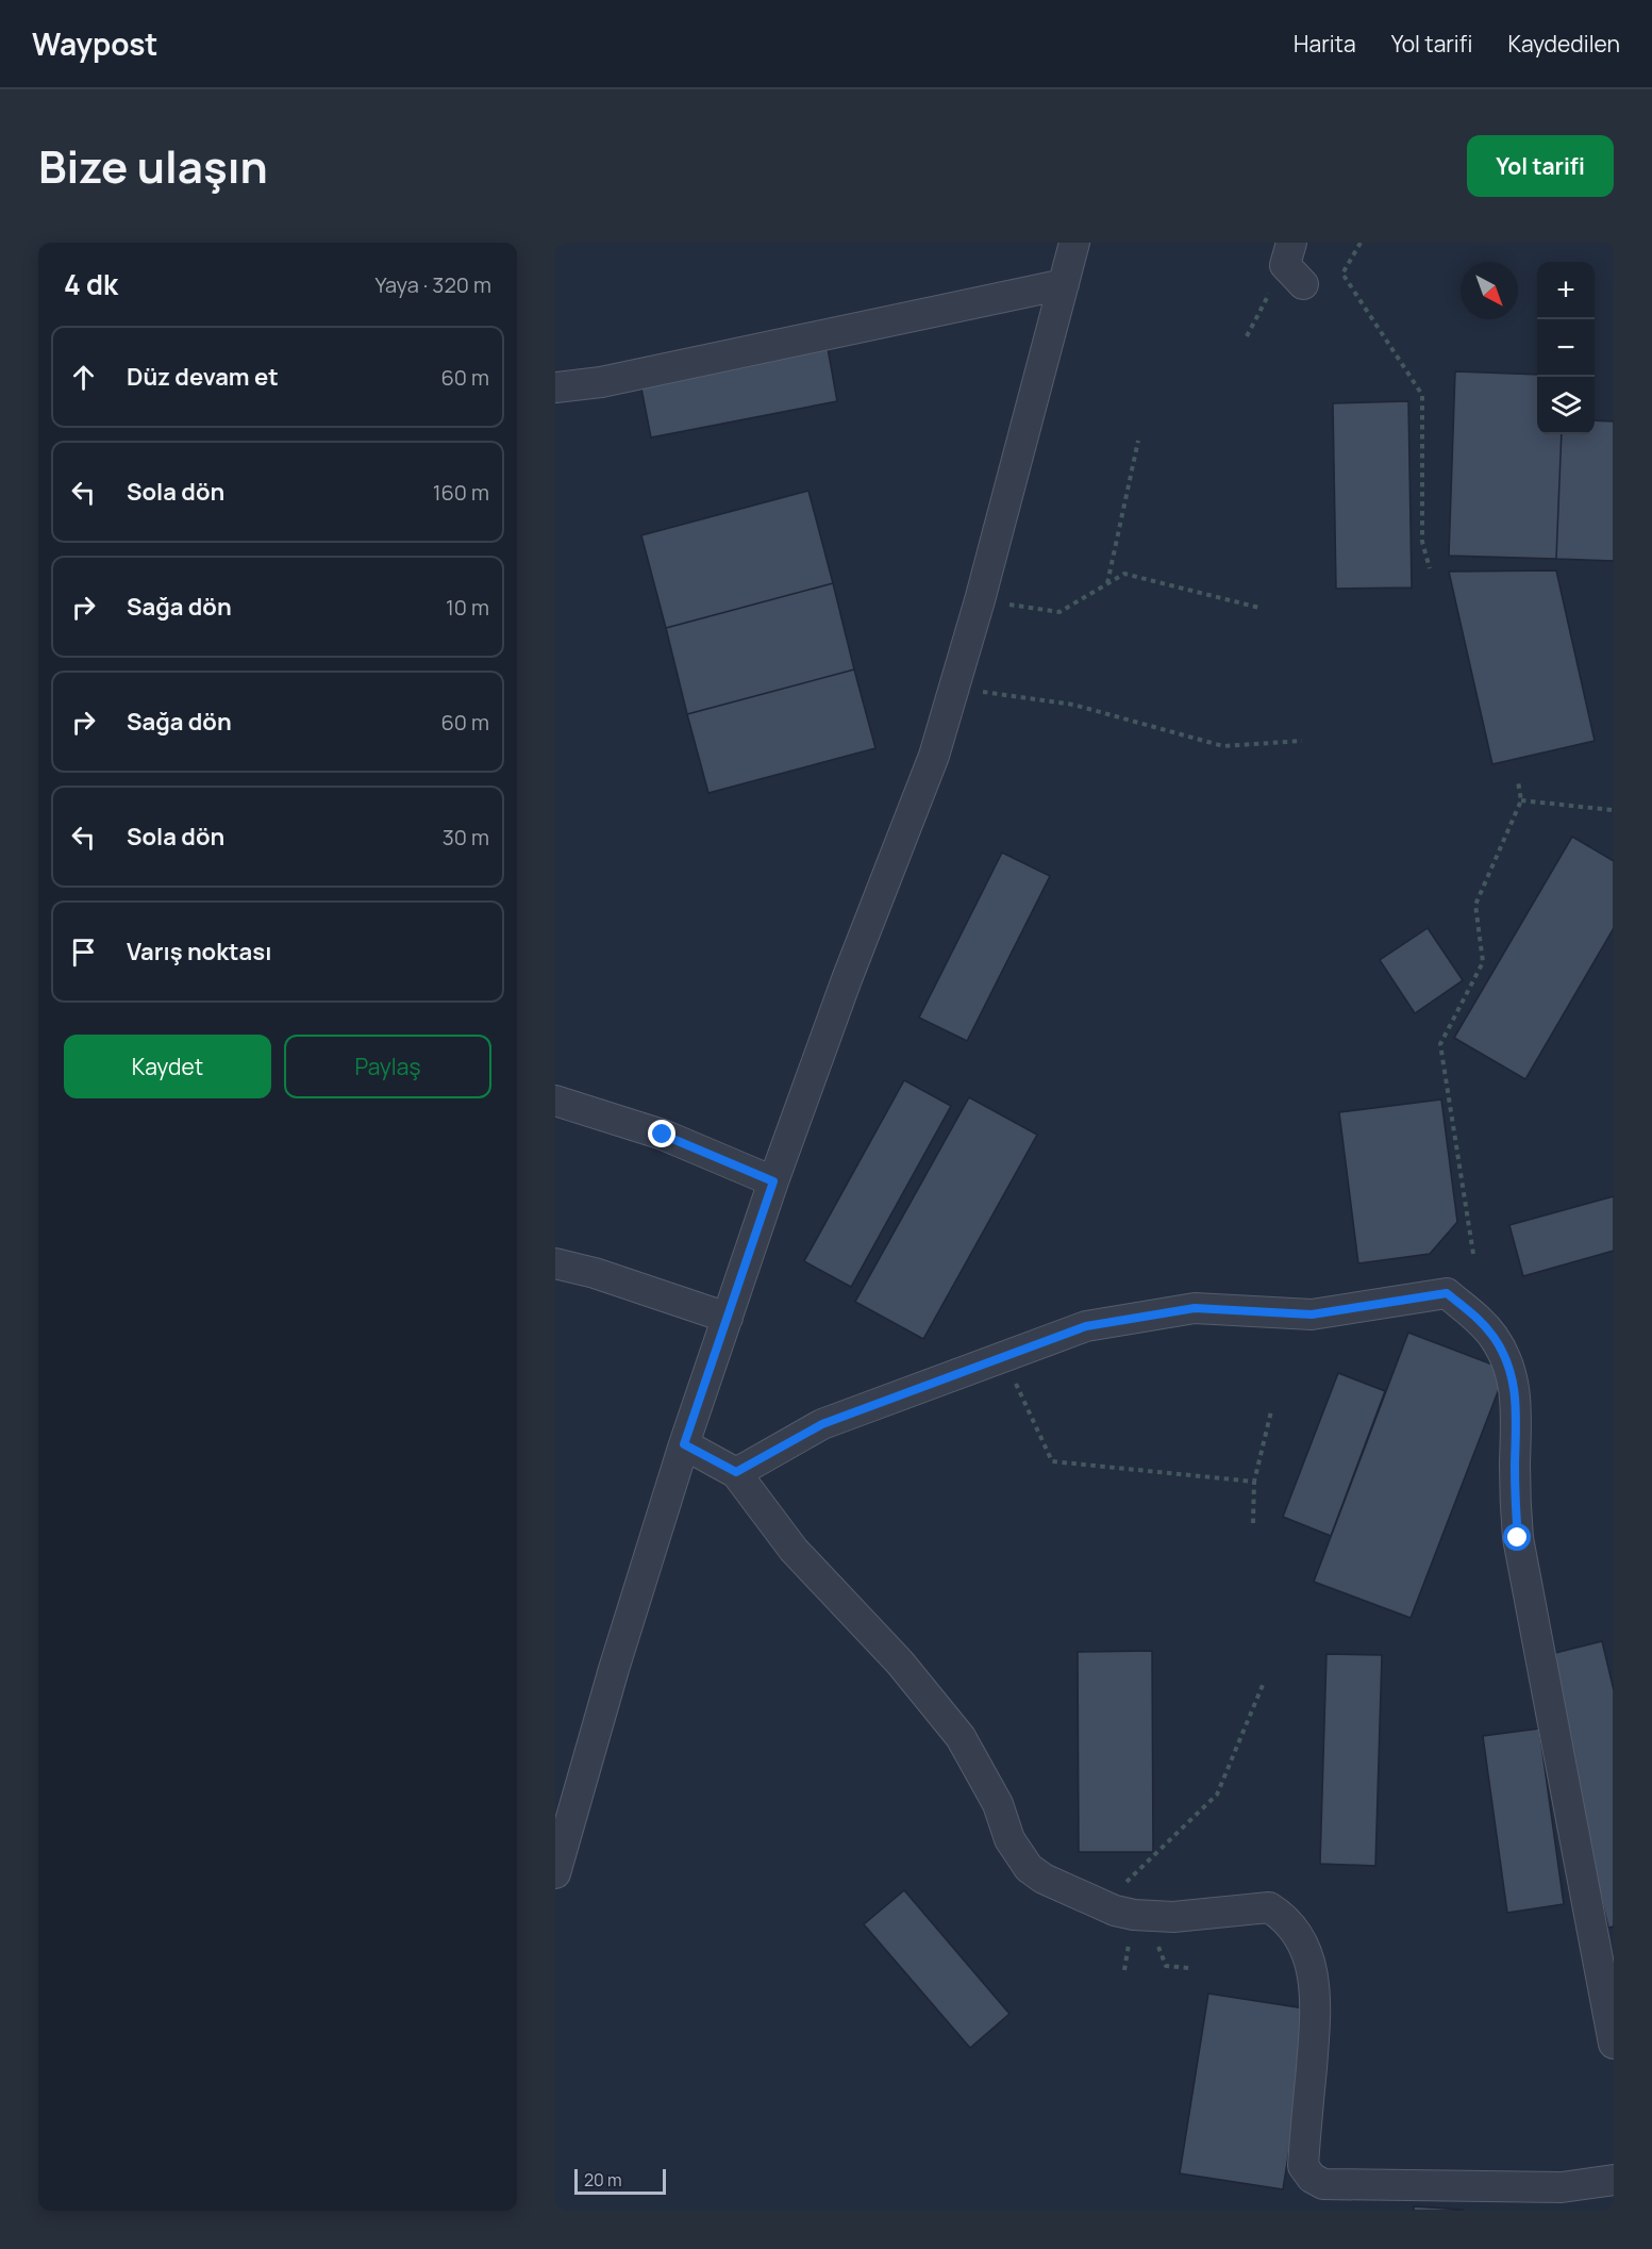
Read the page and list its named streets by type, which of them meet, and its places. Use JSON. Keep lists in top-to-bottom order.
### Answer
{
  "scale_bar": "20 m",
  "north": "bottom right",
  "page": {
    "header": "Waypost",
    "nav": ["Harita", "Yol tarifi", "Kaydedilen"],
    "title": "Bize ulaşın",
    "buttons": [
      "Yol tarifi",
      ["Kaydet", "Paylaş"]
    ],
    "heading": ["4 dk", "Yaya · 320 m"],
    "map_buttons": ["+", "−"],
    "list": [
      ["Düz devam et", "60 m"],
      ["Sola dön", "160 m"],
      ["Sağa dön", "10 m"],
      ["Sağa dön", "60 m"],
      ["Sola dön", "30 m"],
      "Varış noktası"
    ],
    "scale": "20 m"
  }
}
